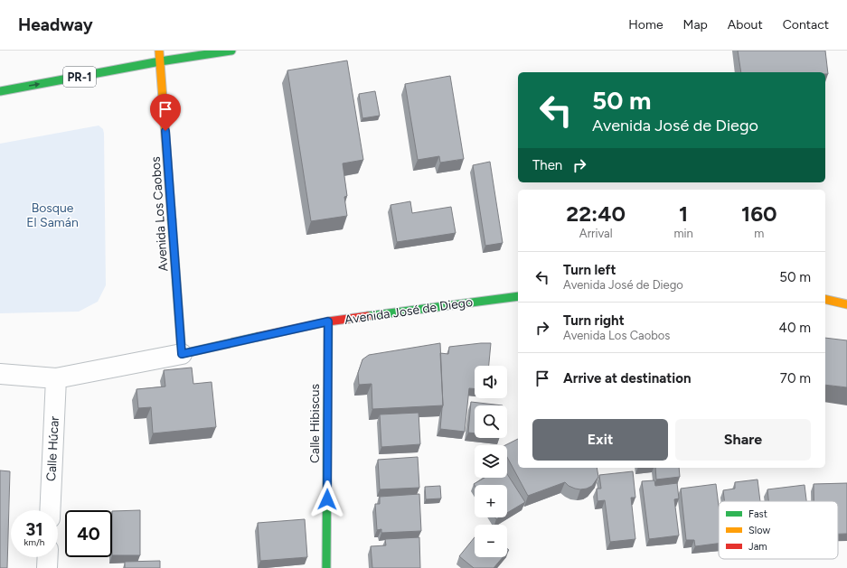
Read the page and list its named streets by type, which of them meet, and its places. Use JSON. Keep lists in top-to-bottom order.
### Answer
{
  "streets": {
    "main road": [
      "PR-1",
      "Avenida Los Caobos",
      "Avenida José de Diego",
      "Calle Hibiscus"
    ],
    "street": ["Calle Húcar"]
  },
  "crossings": [
    ["PR-1", "Avenida Los Caobos"],
    ["Avenida Los Caobos", "Avenida José de Diego"],
    ["Avenida José de Diego", "Calle Hibiscus"],
    ["Avenida José de Diego", "Calle Húcar"]
  ],
  "parks": ["Bosque El Samán"],
  "legend": ["Fast", "Slow", "Jam"],
  "page": {
    "header": "Headway",
    "nav": [
      "Home",
      "Map",
      "About",
      "Contact"
    ],
    "turn": ["50 m", "Avenida José de Diego"],
    "then": "Then",
    "eta": [
      "22:40",
      "Arrival",
      "1",
      "min",
      "160",
      "m"
    ],
    "list": [
      {
        "name": "Turn left",
        "note": "Avenida José de Diego",
        "value": "50 m"
      },
      {
        "name": "Turn right",
        "note": "Avenida Los Caobos",
        "value": "40 m"
      },
      {
        "name": "Arrive at destination",
        "value": "70 m"
      }
    ],
    "map_buttons": ["+", "−"],
    "buttons": ["Exit", "Share"],
    "speed": "31 km/h",
    "limit": "40"
  }
}
